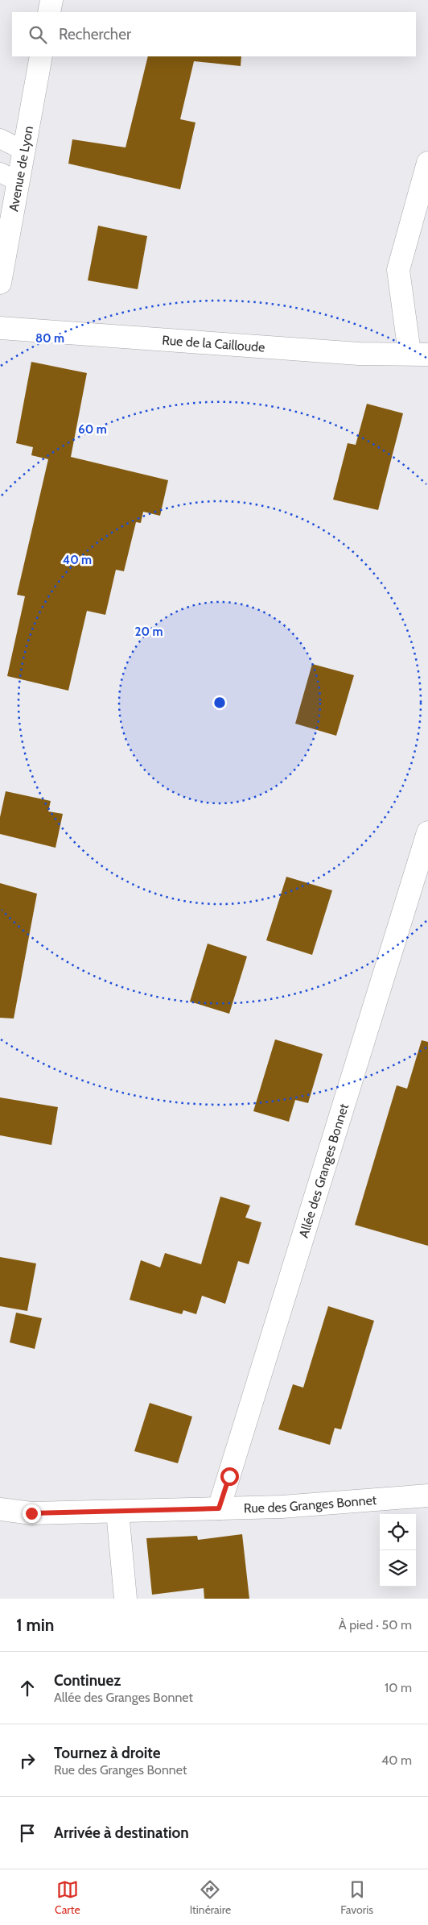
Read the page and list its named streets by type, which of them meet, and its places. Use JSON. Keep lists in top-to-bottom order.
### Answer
{
  "streets": {
    "street": [
      "Avenue de Lyon",
      "Rue de la Cailloude",
      "Allée des Granges Bonnet",
      "Rue des Granges Bonnet"
    ]
  },
  "crossings": [
    ["Allée des Granges Bonnet", "Rue des Granges Bonnet"]
  ],
  "page": {
    "search": "Rechercher",
    "heading": ["1 min", "À pied · 50 m"],
    "list": [
      ["Continuez", "Allée des Granges Bonnet", "10 m"],
      ["Tournez à droite", "Rue des Granges Bonnet", "40 m"],
      "Arrivée à destination"
    ],
    "nav": ["Carte", "Itinéraire", "Favoris"]
  },
  "rings": [
    "80 m",
    "60 m",
    "40 m",
    "20 m"
  ]
}
